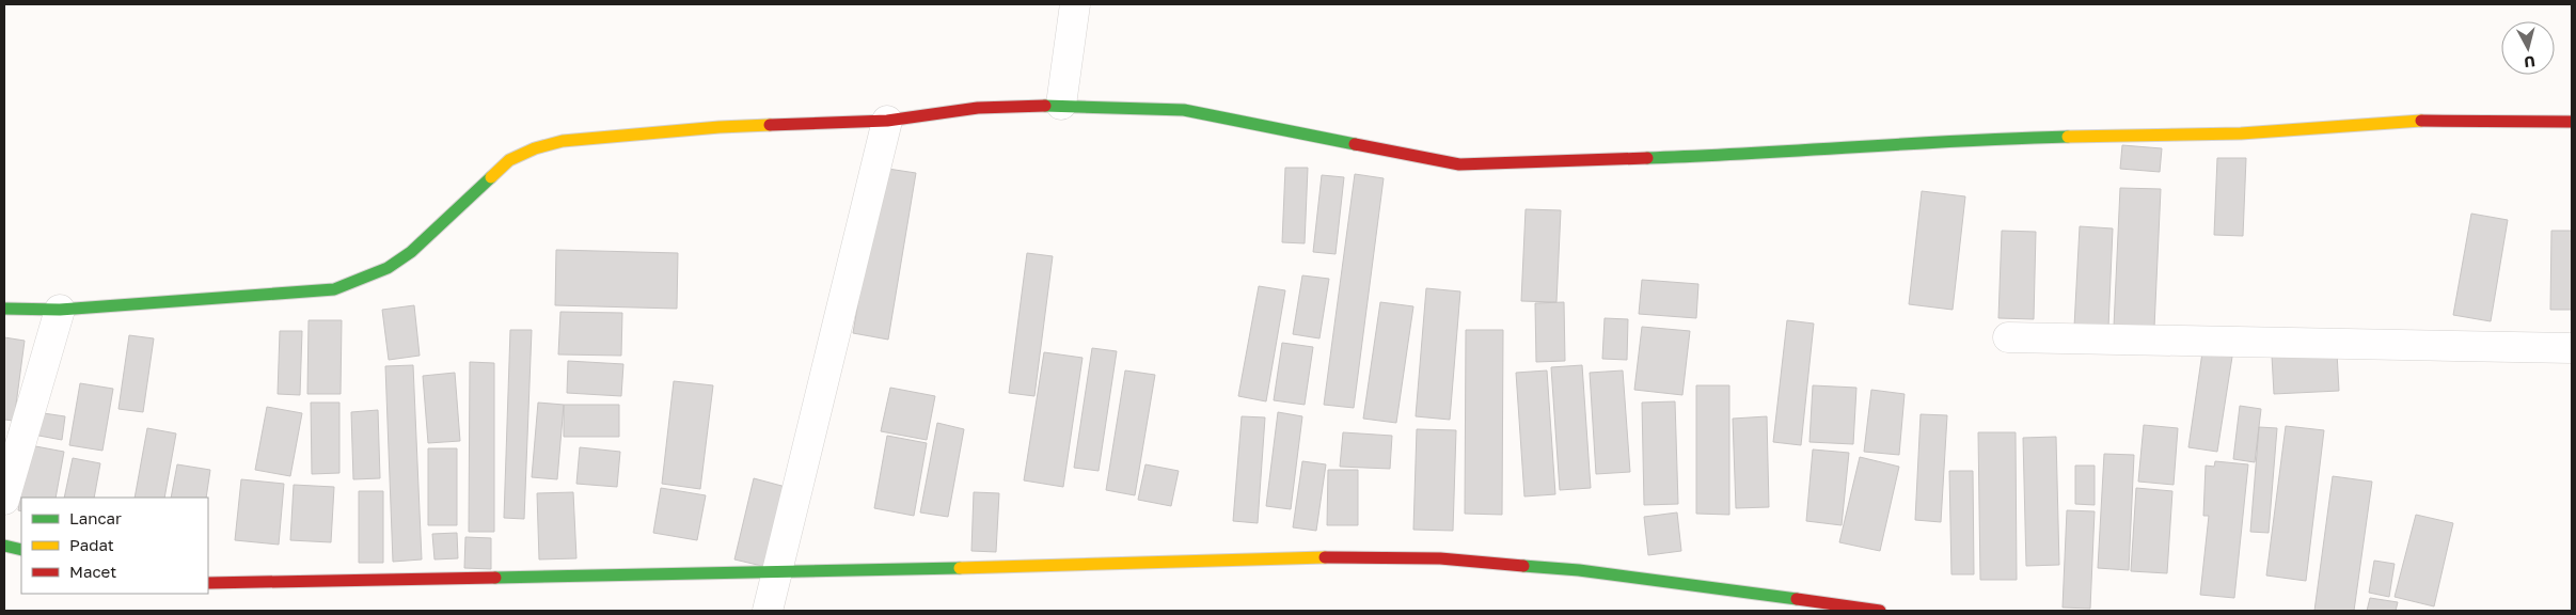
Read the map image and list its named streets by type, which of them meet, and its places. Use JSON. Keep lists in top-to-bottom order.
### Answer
{
  "legend": ["Lancar", "Padat", "Macet"],
  "north": "bottom"
}
